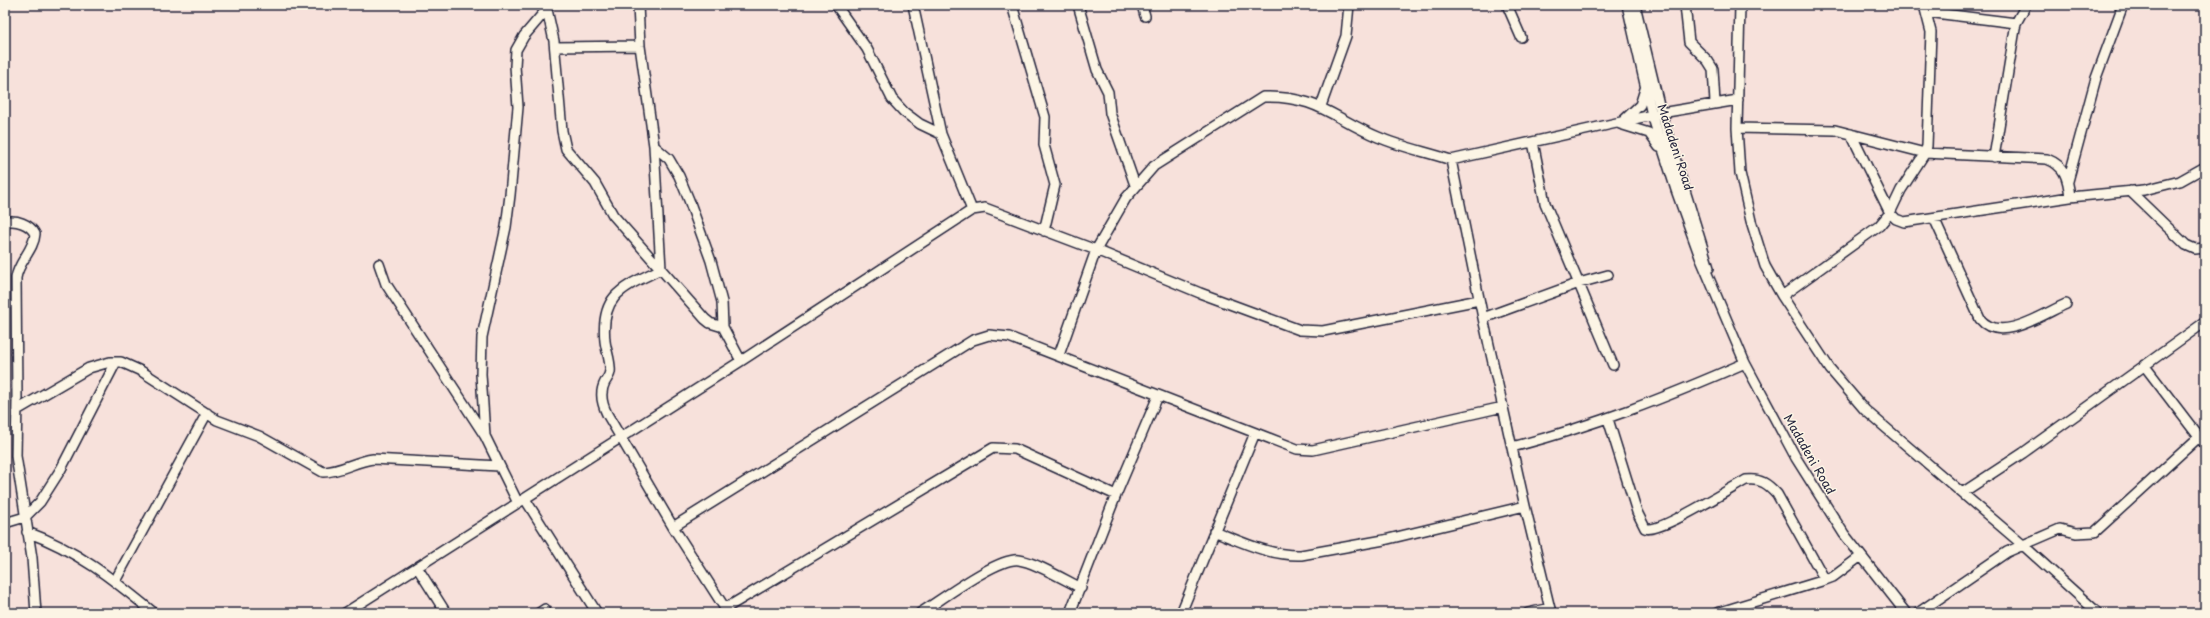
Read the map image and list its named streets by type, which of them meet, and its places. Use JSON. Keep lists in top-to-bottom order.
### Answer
{
  "streets": {
    "street": ["Madadeni Road"]
  }
}
